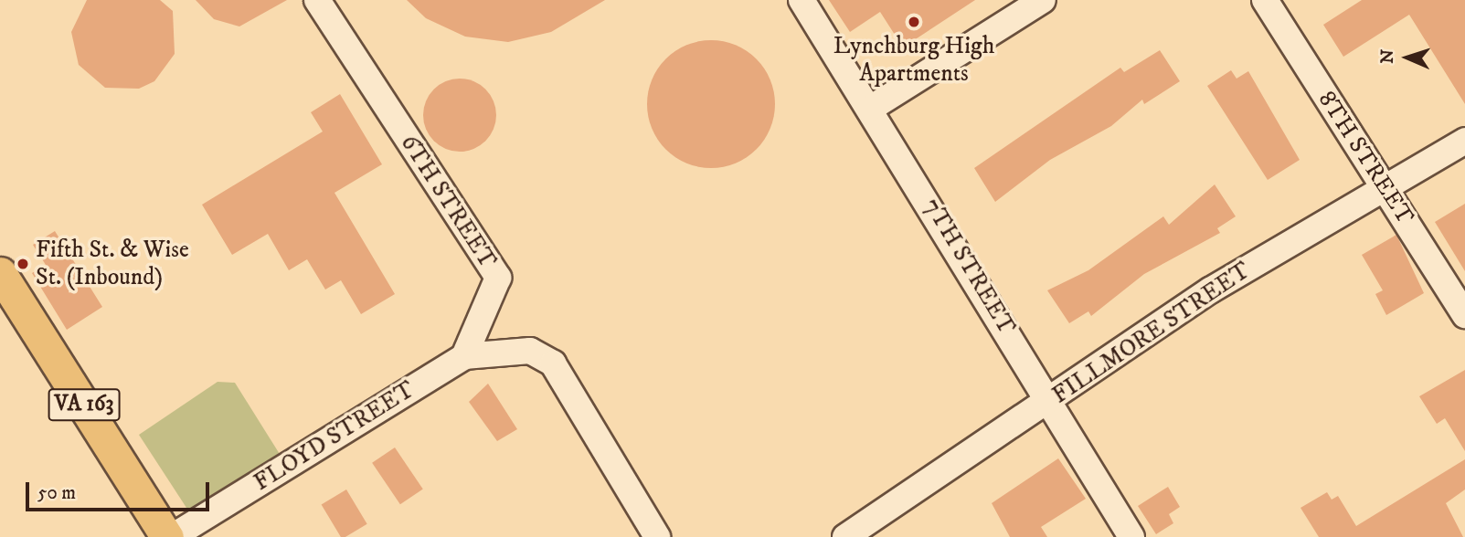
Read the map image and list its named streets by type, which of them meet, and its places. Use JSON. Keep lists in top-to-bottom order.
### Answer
{
  "streets": {
    "main road": ["VA 163"],
    "street": [
      "8TH STREET",
      "6TH STREET",
      "7TH STREET",
      "FILLMORE STREET",
      "FLOYD STREET"
    ]
  },
  "crossings": [
    ["8TH STREET", "FILLMORE STREET"],
    ["6TH STREET", "FLOYD STREET"],
    ["7TH STREET", "FILLMORE STREET"],
    ["VA 163", "FLOYD STREET"]
  ],
  "places": ["Lynchburg High Apartments", "Fifth St. & Wise St. (Inbound)"],
  "scale_bar": "50 m",
  "north": "left"
}
